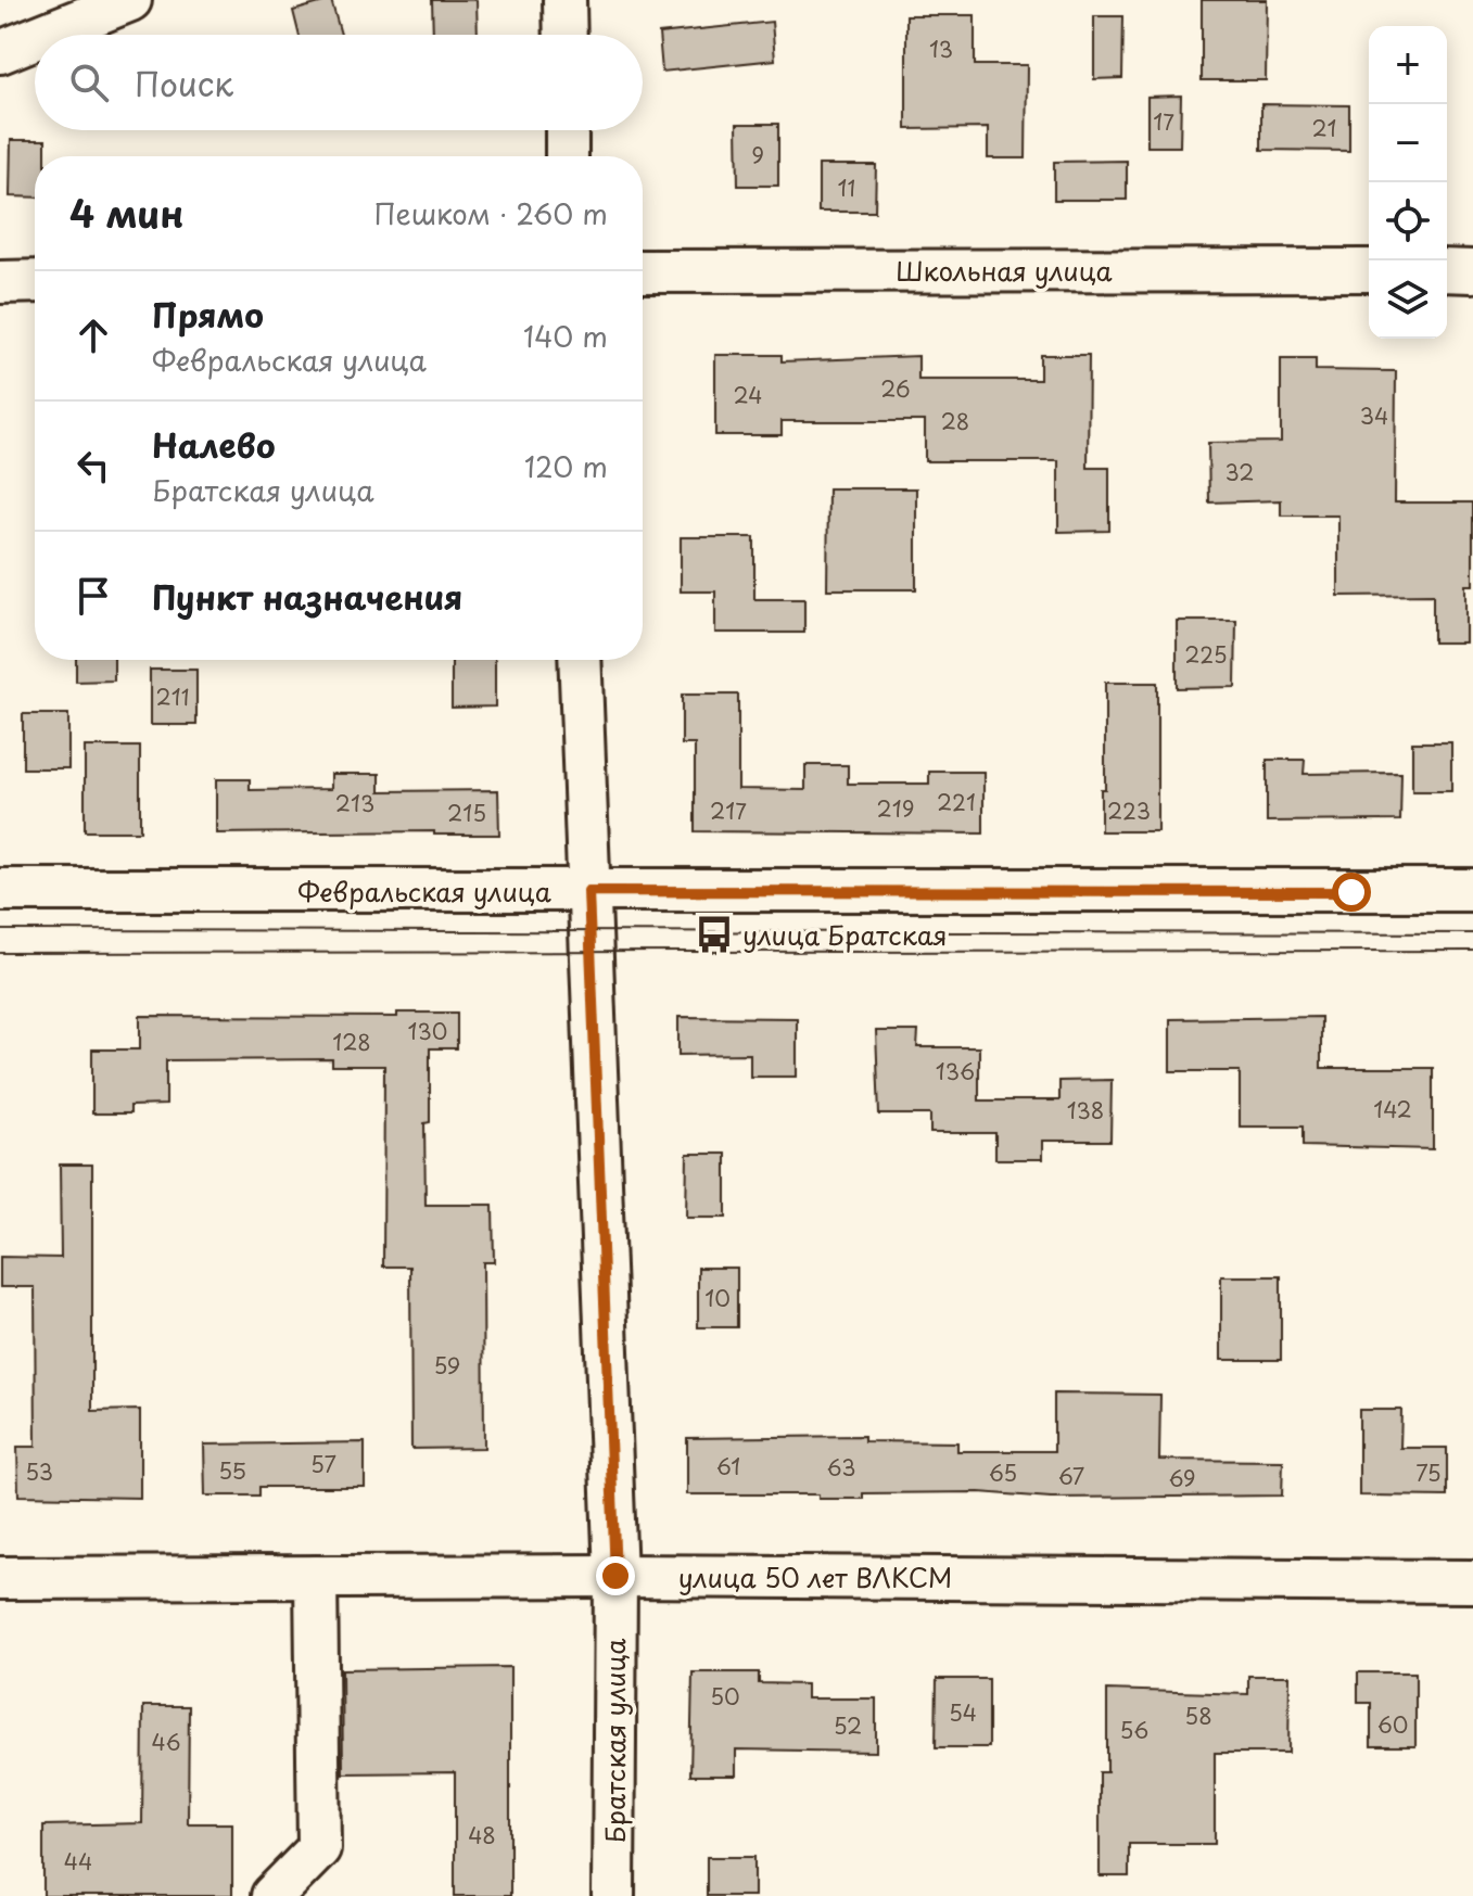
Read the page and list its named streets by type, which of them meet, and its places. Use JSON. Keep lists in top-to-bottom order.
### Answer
{
  "streets": {
    "street": [
      "Школьная улица",
      "Февральская улица",
      "улица 50 лет ВЛКСМ",
      "Братская улица"
    ]
  },
  "crossings": [
    ["Февральская улица", "Братская улица"],
    ["улица 50 лет ВЛКСМ", "Братская улица"]
  ],
  "places": {
    "bus stop": ["улица Братская"]
  },
  "house_numbers": [
    "13",
    "17",
    "21",
    "9",
    "11",
    "26",
    "24",
    "34",
    "28",
    "32",
    "225",
    "211",
    "221",
    "213",
    "219",
    "217",
    "223",
    "215",
    "130",
    "128",
    "136",
    "142",
    "138",
    "10",
    "59",
    "57",
    "61",
    "63",
    "55",
    "53",
    "65",
    "75",
    "67",
    "69",
    "50",
    "54",
    "58",
    "60",
    "52",
    "56",
    "46",
    "48",
    "44"
  ],
  "page": {
    "map_buttons": ["+", "−"],
    "search": "Поиск",
    "heading": ["4 мин", "Пешком · 260 m"],
    "list": [
      ["Прямо", "Февральская улица", "140 m"],
      ["Налево", "Братская улица", "120 m"],
      "Пункт назначения"
    ]
  }
}
